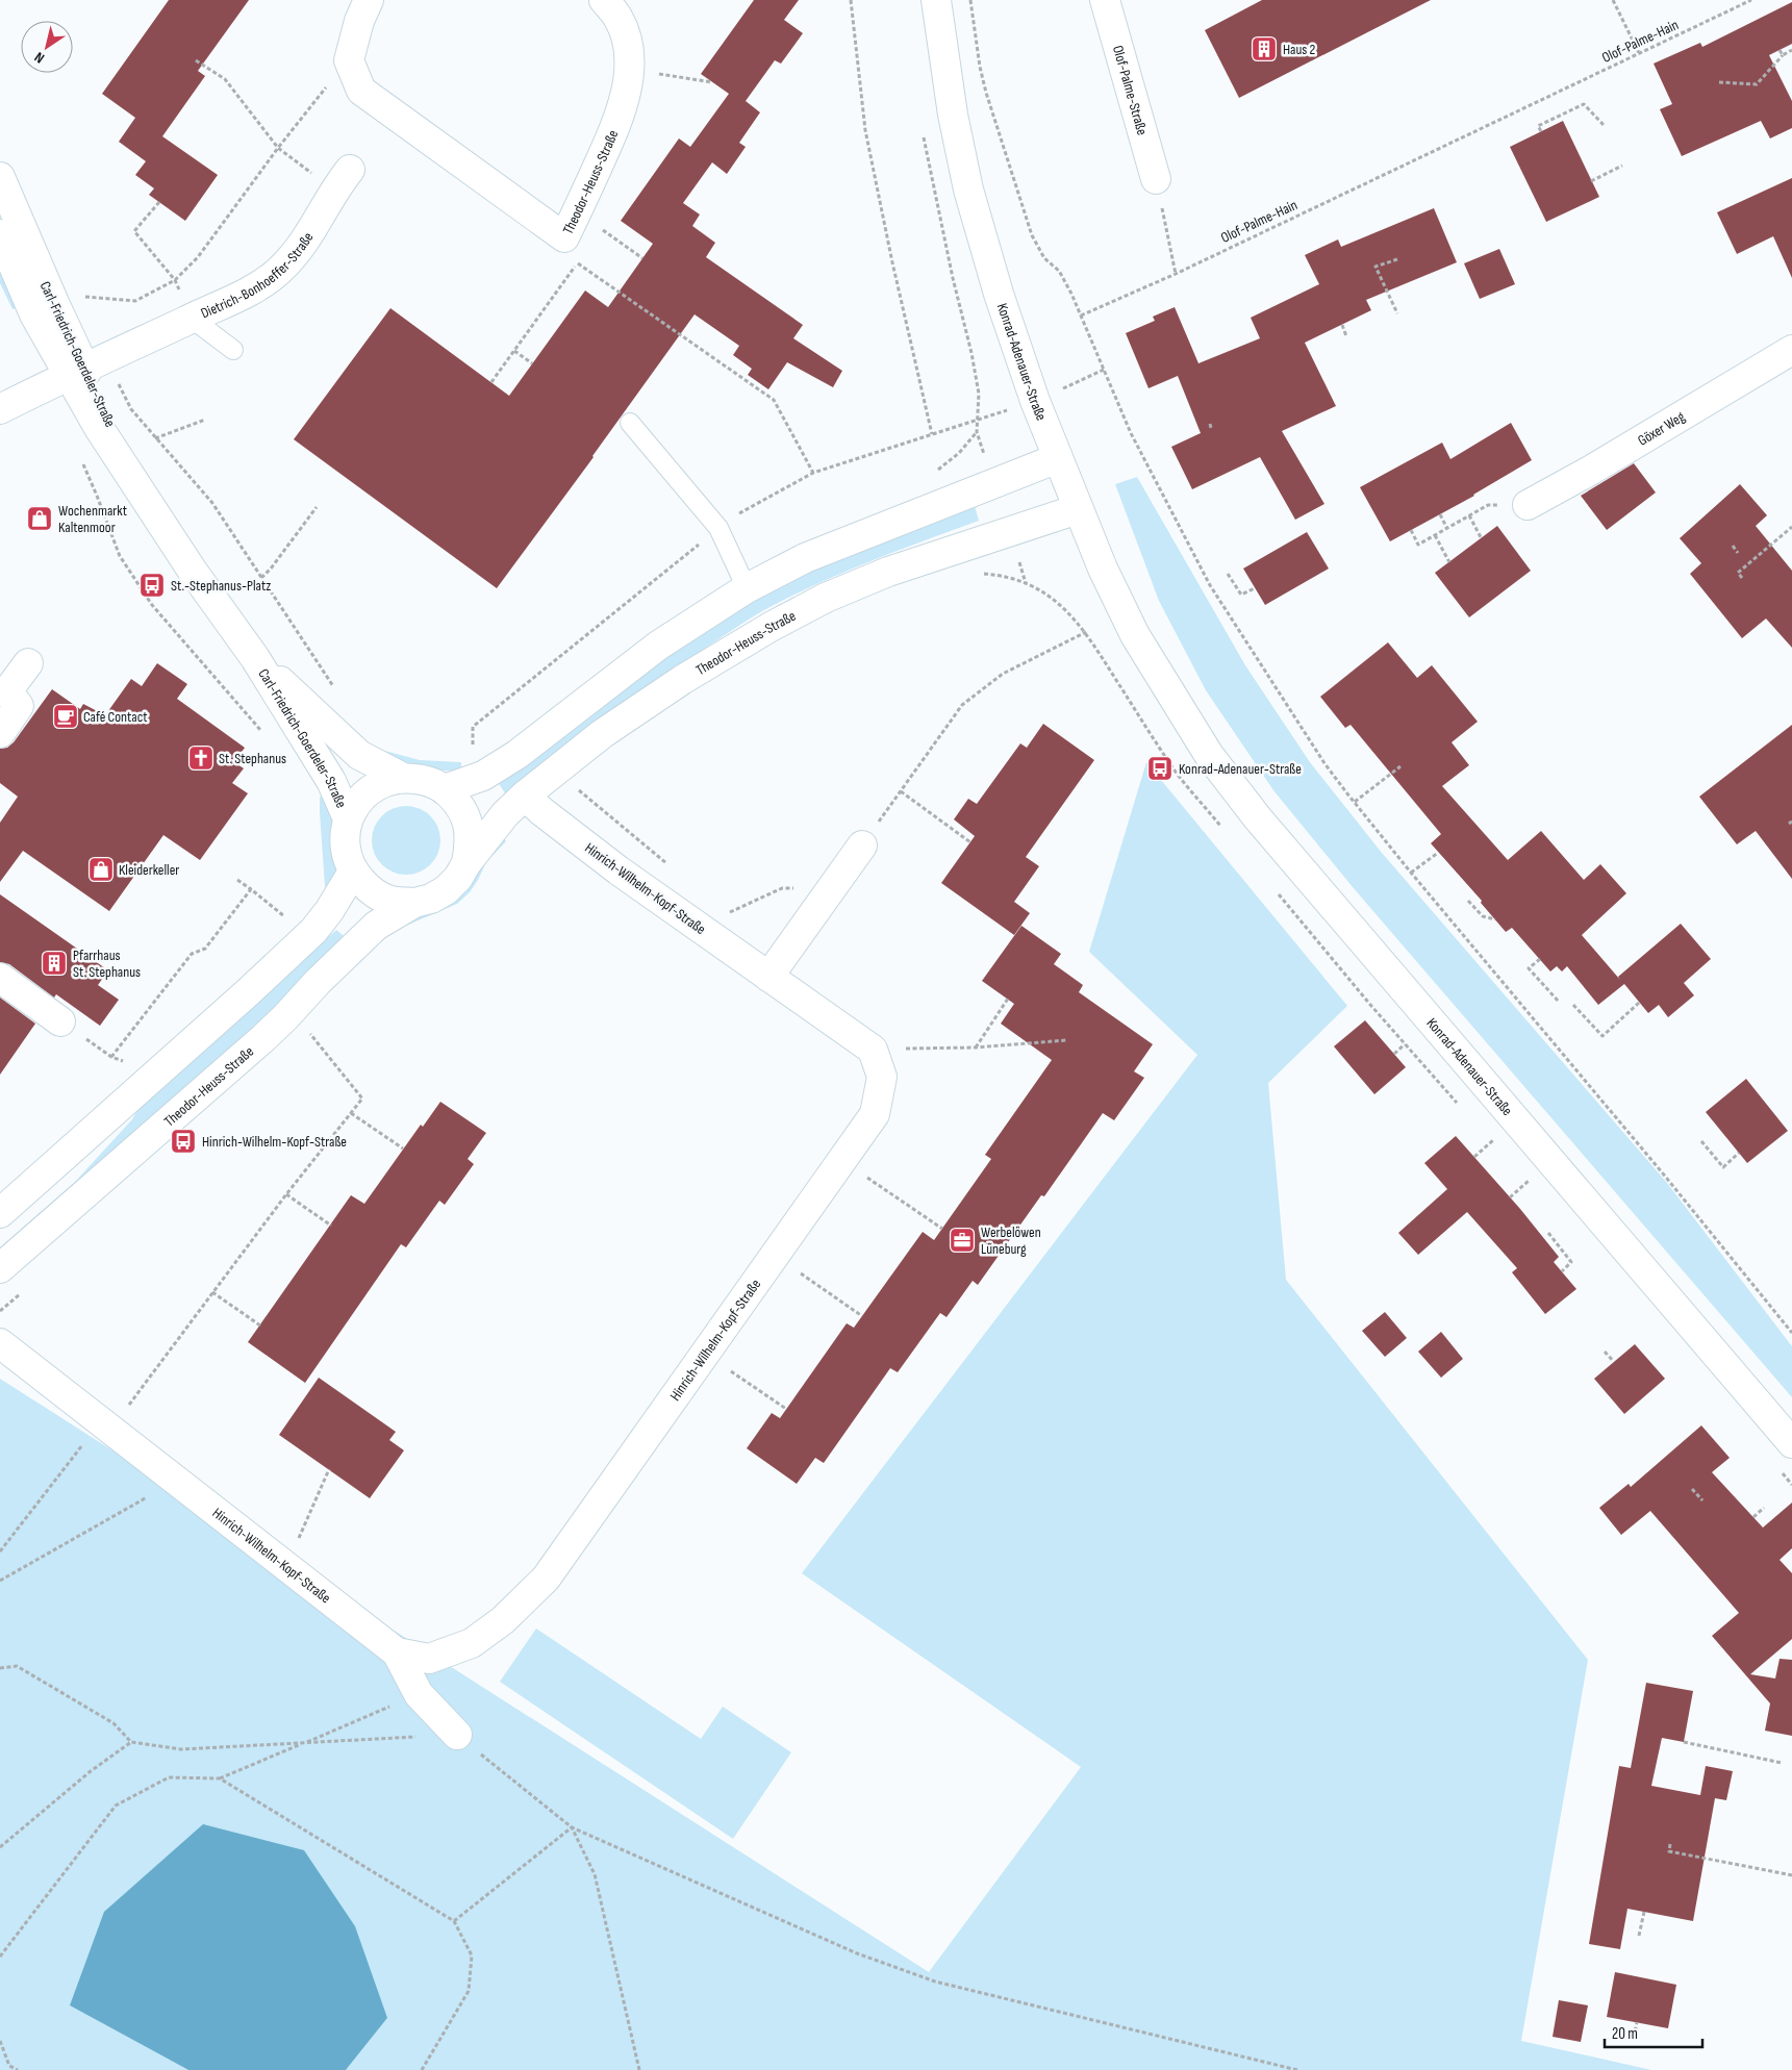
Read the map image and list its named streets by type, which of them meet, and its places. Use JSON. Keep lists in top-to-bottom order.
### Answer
{
  "streets": {
    "street": [
      "Olof-Palme-Straße",
      "Theodor-Heuss-Straße",
      "Dietrich-Bonhoeffer-Straße",
      "Carl-Friedrich-Goerdeler-Straße",
      "Konrad-Adenauer-Straße",
      "Göxer Weg",
      "Hinrich-Wilhelm-Kopf-Straße"
    ],
    "path": ["Olof-Palme-Hain"]
  },
  "crossings": [
    ["Theodor-Heuss-Straße", "Carl-Friedrich-Goerdeler-Straße"],
    ["Theodor-Heuss-Straße", "Konrad-Adenauer-Straße"],
    ["Theodor-Heuss-Straße", "Hinrich-Wilhelm-Kopf-Straße"],
    ["Dietrich-Bonhoeffer-Straße", "Carl-Friedrich-Goerdeler-Straße"]
  ],
  "places": {
    "building": ["Haus 2", "Pfarrhaus St. Stephanus"],
    "shop": ["Wochenmarkt Kaltenmoor", "Kleiderkeller"],
    "bus stop": ["St.-Stephanus-Platz", "Konrad-Adenauer-Straße", "Hinrich-Wilhelm-Kopf-Straße"],
    "cafe": ["Café Contact"],
    "church": ["St. Stephanus"],
    "office": ["Werbelöwen Lüneburg"]
  },
  "scale_bar": "20 m",
  "north": "bottom left"
}
